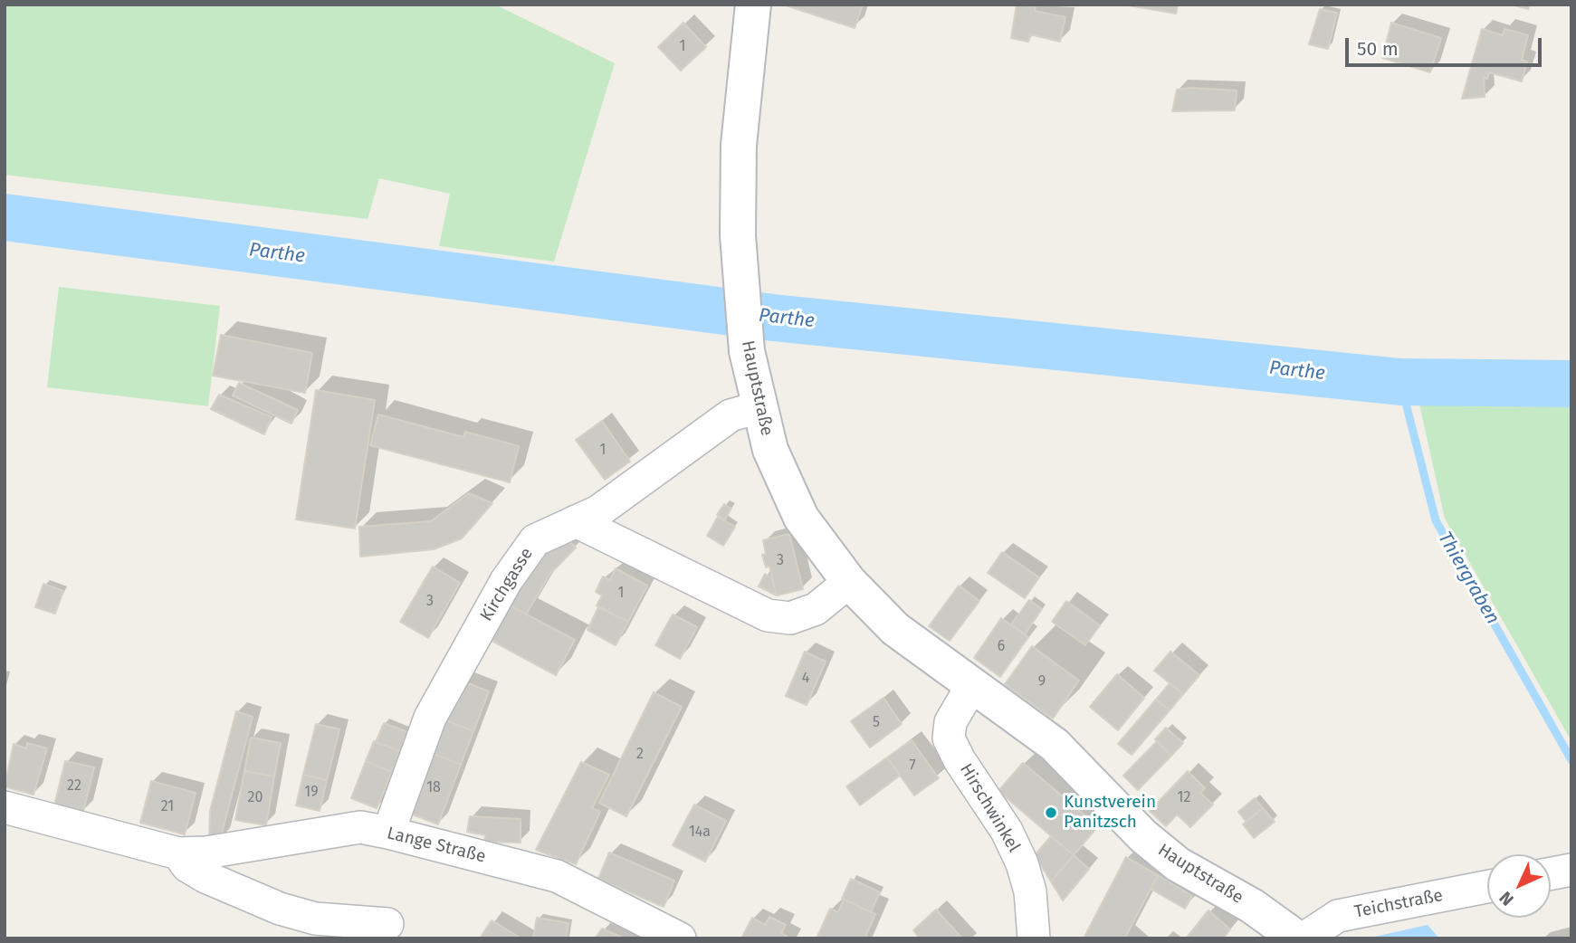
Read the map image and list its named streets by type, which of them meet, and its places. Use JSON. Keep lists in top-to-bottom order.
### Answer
{
  "streets": {
    "street": [
      "Hauptstraße",
      "Kirchgasse",
      "Hirschwinkel",
      "Lange Straße",
      "Teichstraße"
    ]
  },
  "crossings": [
    ["Hauptstraße", "Kirchgasse"],
    ["Hauptstraße", "Hirschwinkel"],
    ["Kirchgasse", "Lange Straße"]
  ],
  "water": ["Parthe", "Thiergraben"],
  "places": ["Kunstverein Panitzsch"],
  "house_numbers": [
    "1",
    "1",
    "3",
    "1",
    "3",
    "6",
    "4",
    "9",
    "5",
    "2",
    "7",
    "22",
    "18",
    "19",
    "20",
    "12",
    "21",
    "14a"
  ],
  "scale_bar": "50 m",
  "north": "bottom left"
}
